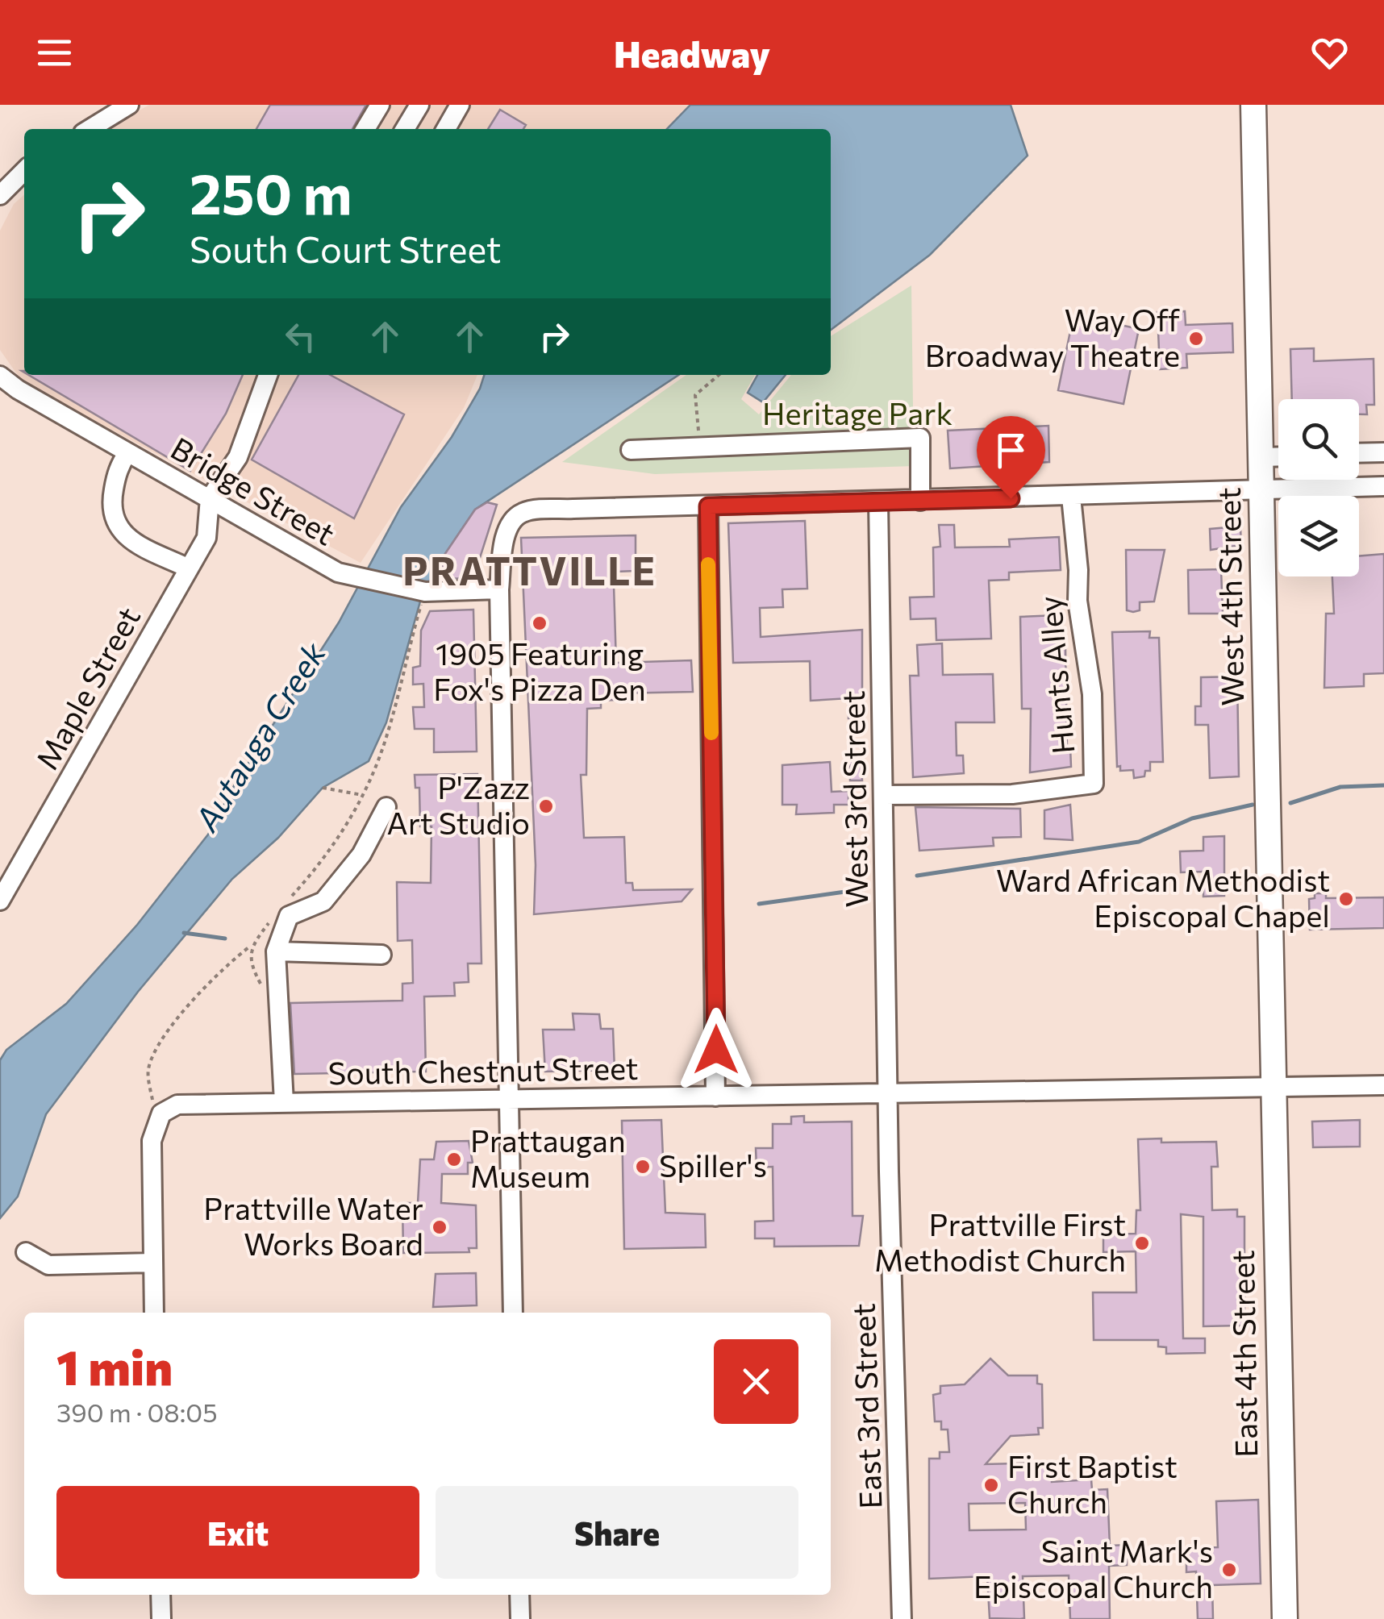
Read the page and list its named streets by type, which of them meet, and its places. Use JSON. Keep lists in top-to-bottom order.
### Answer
{
  "streets": {
    "main road": ["West 4th Street", "East 4th Street"],
    "street": [
      "Bridge Street",
      "Hunts Alley",
      "Maple Street",
      "West 3rd Street",
      "South Chestnut Street",
      "East 3rd Street"
    ]
  },
  "crossings": [
    ["Bridge Street", "Maple Street"],
    ["West 4th Street", "South Chestnut Street"],
    ["West 4th Street", "East 4th Street"],
    ["Hunts Alley", "West 3rd Street"],
    ["West 3rd Street", "South Chestnut Street"],
    ["West 3rd Street", "East 3rd Street"],
    ["South Chestnut Street", "East 4th Street"],
    ["South Chestnut Street", "East 3rd Street"]
  ],
  "districts": ["PRATTVILLE"],
  "water": ["Autauga Creek"],
  "parks": ["Heritage Park"],
  "places": [
    "Way Off Broadway Theatre",
    "1905 Featuring Fox's Pizza Den",
    "P'Zazz Art Studio",
    "Ward African Methodist Episcopal Chapel",
    "Prattaugan Museum",
    "Spiller's",
    "Prattville Water Works Board",
    "Prattville First Methodist Church",
    "First Baptist Church",
    "Saint Mark's Episcopal Church"
  ],
  "page": {
    "header": "Headway",
    "turn": ["250 m", "South Court Street"],
    "heading": ["1 min", "390 m · 08:05"],
    "buttons": ["Exit", "Share"]
  }
}
